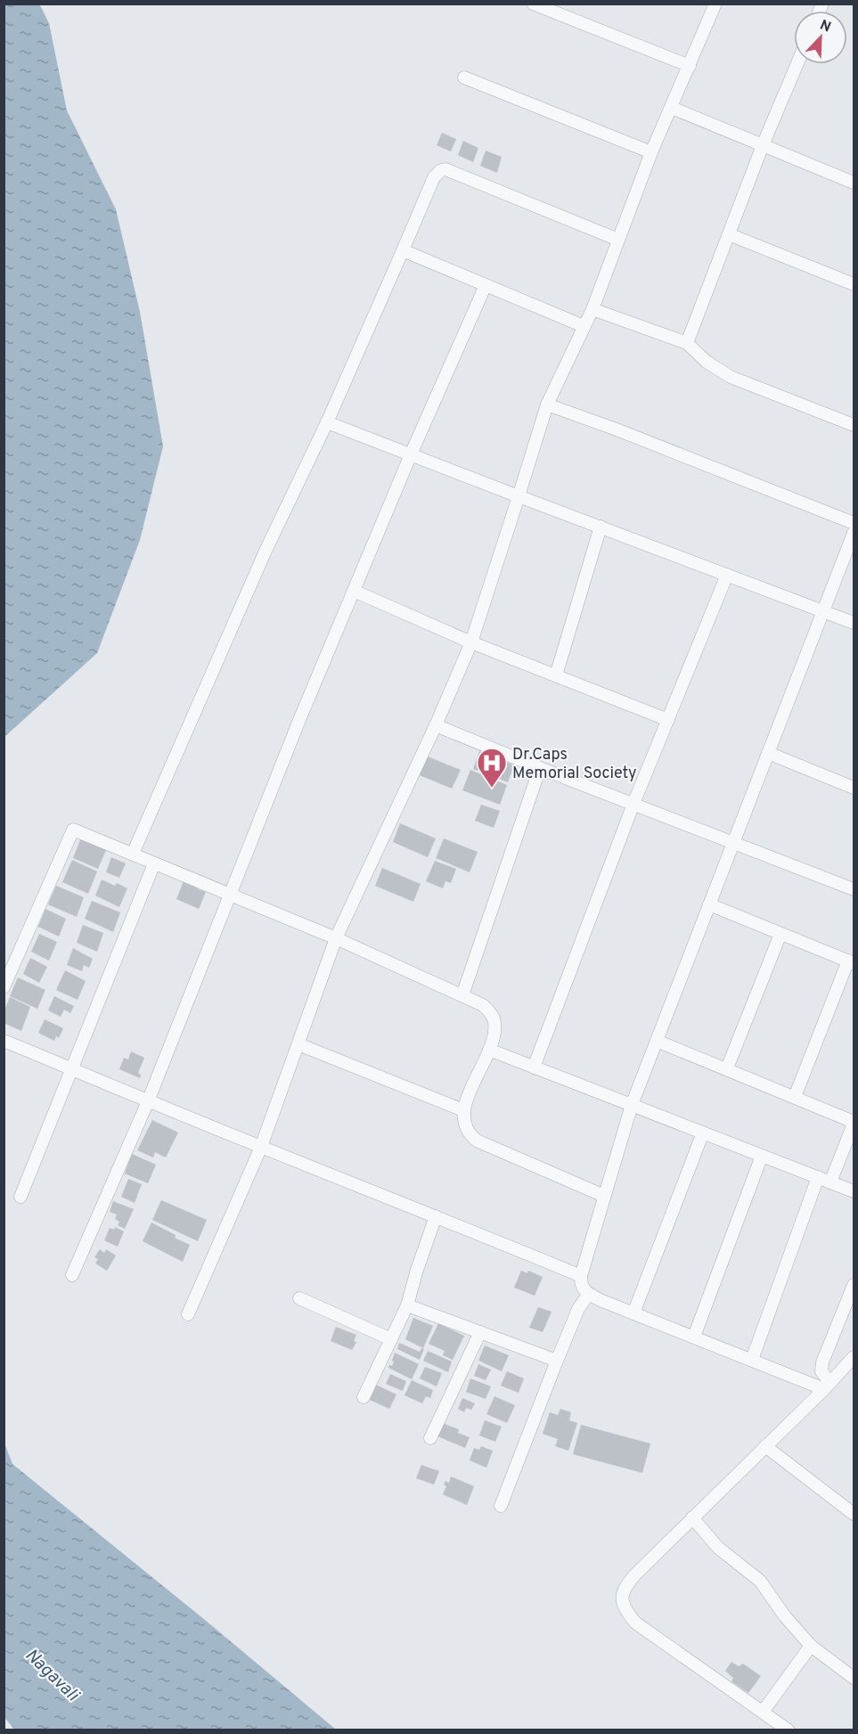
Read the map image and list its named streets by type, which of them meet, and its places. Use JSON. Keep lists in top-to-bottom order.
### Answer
{
  "water": ["Nagavali"],
  "places": {
    "hospital": ["Dr.Caps Memorial Society"]
  },
  "north": "top right"
}
